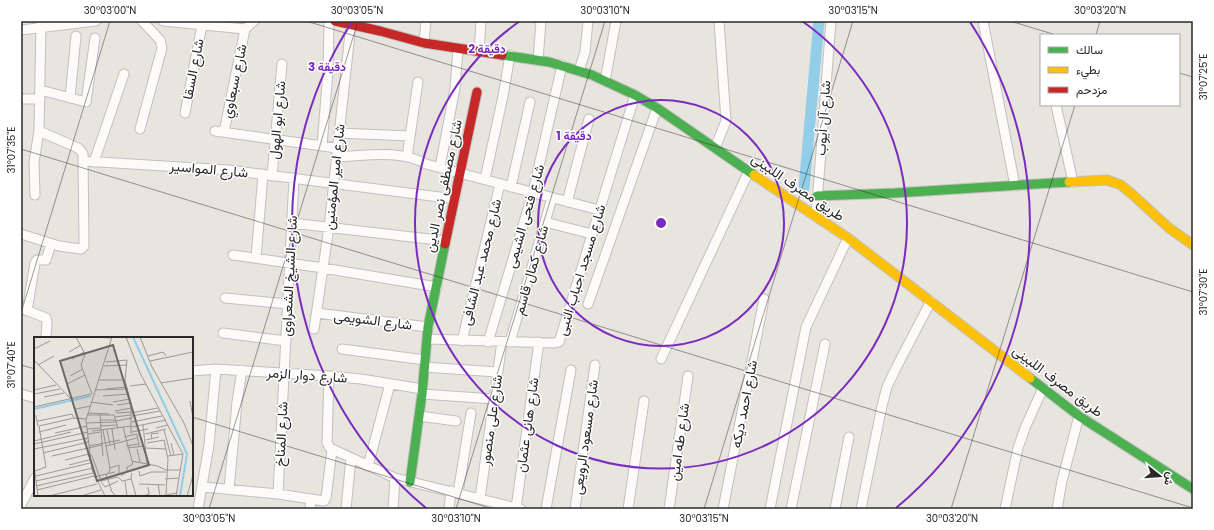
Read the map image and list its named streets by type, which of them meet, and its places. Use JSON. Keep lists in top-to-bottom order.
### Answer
{
  "streets": {
    "street": [
      "شارع السقا",
      "شارع سبعاوي",
      "شارع آل أيوب",
      "شارع ابو الهول",
      "شارع المواسير",
      "شارع امير المؤمنين",
      "شارع مصطفى نصر الدين",
      "طريق مصرف اللبينى",
      "شارع فتحى الشيمى",
      "شارع محمد عبد الشافى",
      "شارع كمال قاسم",
      "شارع مسجد احباب النبى",
      "شارع الشيخ الشعراوى",
      "شارع الشويمى",
      "شارع دوار الزمر",
      "شارع احمد ديكه",
      "شارع على منصور",
      "شارع هانى عثمان",
      "شارع المناخ",
      "شارع مسعود الرويعى",
      "شارع طه امين"
    ]
  },
  "crossings": [
    ["شارع سبعاوي", "شارع ابو الهول"],
    ["شارع آل أيوب", "طريق مصرف اللبينى"],
    ["شارع ابو الهول", "شارع المواسير"],
    ["شارع المواسير", "شارع امير المؤمنين"],
    ["شارع المواسير", "شارع مصطفى نصر الدين"],
    ["شارع المواسير", "شارع الشيخ الشعراوى"],
    ["شارع امير المؤمنين", "طريق مصرف اللبينى"],
    ["شارع امير المؤمنين", "شارع الشويمى"],
    ["شارع مصطفى نصر الدين", "شارع مسجد احباب النبى"],
    ["شارع مصطفى نصر الدين", "شارع الشويمى"],
    ["شارع مصطفى نصر الدين", "شارع دوار الزمر"],
    ["طريق مصرف اللبينى", "شارع فتحى الشيمى"],
    ["طريق مصرف اللبينى", "شارع مسجد احباب النبى"],
    ["شارع فتحى الشيمى", "شارع مسجد احباب النبى"],
    ["شارع محمد عبد الشافى", "شارع مسجد احباب النبى"],
    ["شارع كمال قاسم", "شارع مسجد احباب النبى"],
    ["شارع كمال قاسم", "شارع على منصور"],
    ["شارع مسجد احباب النبى", "شارع على منصور"],
    ["شارع مسجد احباب النبى", "شارع هانى عثمان"],
    ["شارع الشيخ الشعراوى", "شارع دوار الزمر"],
    ["شارع الشيخ الشعراوى", "شارع المناخ"],
    ["شارع دوار الزمر", "شارع على منصور"],
    ["شارع دوار الزمر", "شارع المناخ"]
  ],
  "legend": ["سالك", "بطيء", "مزدحم"],
  "north": "right",
  "coordinates": [
    "30°03'00\"N",
    "30°03'05\"N",
    "30°03'10\"N",
    "30°03'15\"N",
    "30°03'20\"N",
    "31°07'25\"E",
    "31°07'35\"E",
    "31°07'30\"E",
    "31°07'40\"E"
  ],
  "rings": ["2 دقيقة", "3 دقيقة", "1 دقيقة"]
}
